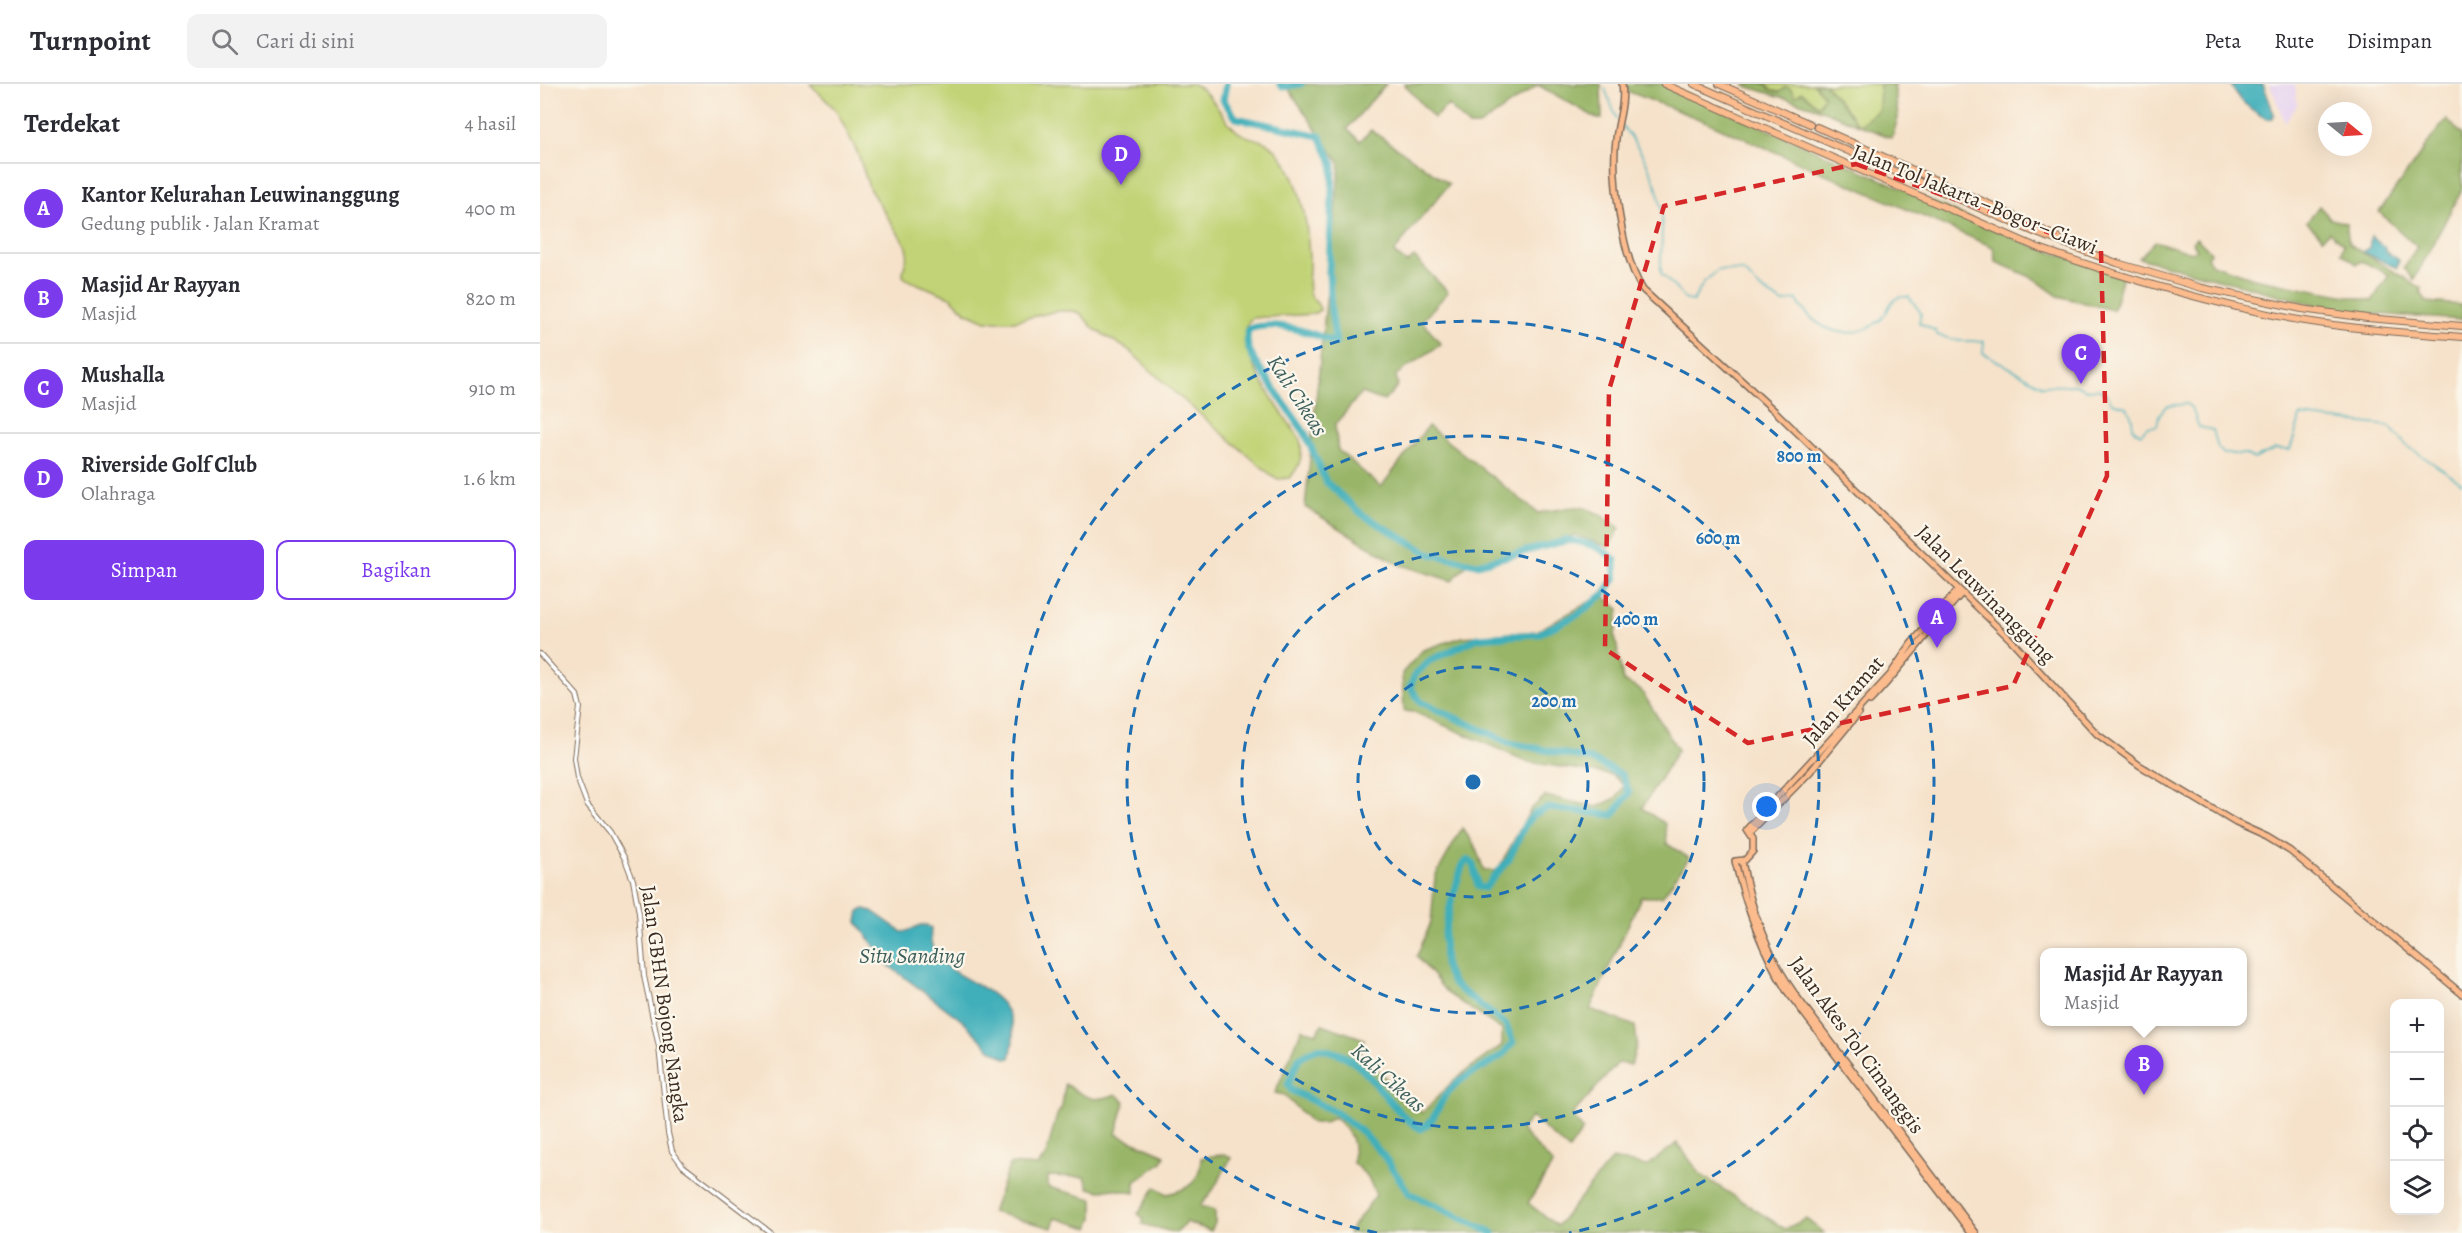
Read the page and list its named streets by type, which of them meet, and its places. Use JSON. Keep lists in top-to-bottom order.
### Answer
{
  "streets": {
    "highway": ["Jalan Tol Jakarta–Bogor–Ciawi"],
    "main road": ["Jalan Leuwinanggung", "Jalan Kramat", "Jalan Akes Tol Cimanggis"],
    "street": ["Jalan GBHN Bojong Nangka"]
  },
  "crossings": [
    ["Jalan Leuwinanggung", "Jalan Kramat"],
    ["Jalan Kramat", "Jalan Akes Tol Cimanggis"]
  ],
  "water": ["Kali Cikeas", "Situ Sanding"],
  "north": "right",
  "page": {
    "header": "Turnpoint",
    "search": "Cari di sini",
    "nav": ["Peta", "Rute", "Disimpan"],
    "heading": ["Terdekat", "4 hasil"],
    "pins": [
      "D",
      "C",
      "A",
      "B"
    ],
    "list": [
      {
        "mark": "A",
        "name": "Kantor Kelurahan Leuwinanggung",
        "note": "Gedung publik · Jalan Kramat",
        "value": "400 m"
      },
      {
        "mark": "B",
        "name": "Masjid Ar Rayyan",
        "note": "Masjid",
        "value": "820 m"
      },
      {
        "mark": "C",
        "name": "Mushalla",
        "note": "Masjid",
        "value": "910 m"
      },
      {
        "mark": "D",
        "name": "Riverside Golf Club",
        "note": "Olahraga",
        "value": "1.6 km"
      }
    ],
    "buttons": ["Simpan", "Bagikan"],
    "popup": ["Masjid Ar Rayyan", "Masjid"],
    "map_buttons": ["+", "−"]
  },
  "rings": [
    "800 m",
    "600 m",
    "400 m",
    "200 m"
  ]
}
